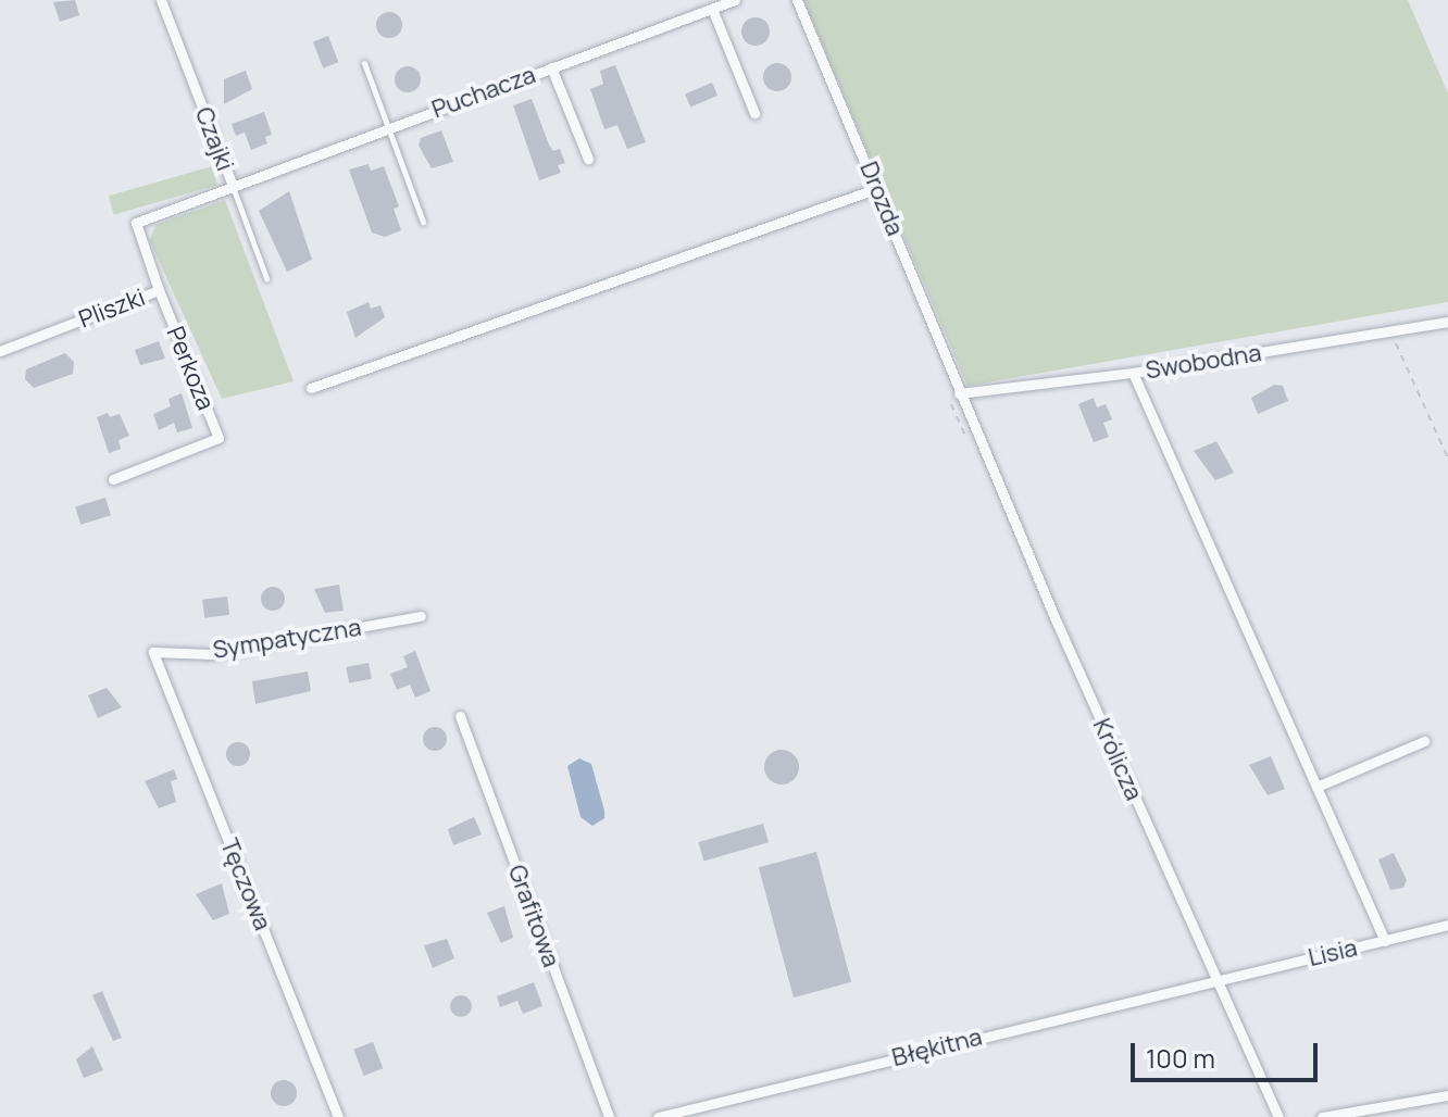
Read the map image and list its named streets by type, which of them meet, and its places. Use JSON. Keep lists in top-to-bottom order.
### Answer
{
  "streets": {
    "street": [
      "Puchacza",
      "Czajki",
      "Drozda",
      "Pliszki",
      "Swobodna",
      "Perkoza",
      "Sympatyczna",
      "Królicza",
      "Tęczowa",
      "Grafitowa",
      "Lisia",
      "Błękitna"
    ]
  },
  "crossings": [
    ["Puchacza", "Czajki"],
    ["Puchacza", "Pliszki"],
    ["Czajki", "Pliszki"],
    ["Drozda", "Swobodna"],
    ["Drozda", "Królicza"],
    ["Pliszki", "Perkoza"],
    ["Swobodna", "Królicza"],
    ["Sympatyczna", "Tęczowa"],
    ["Królicza", "Lisia"],
    ["Królicza", "Błękitna"],
    ["Lisia", "Błękitna"]
  ],
  "scale_bar": "100 m"
}
